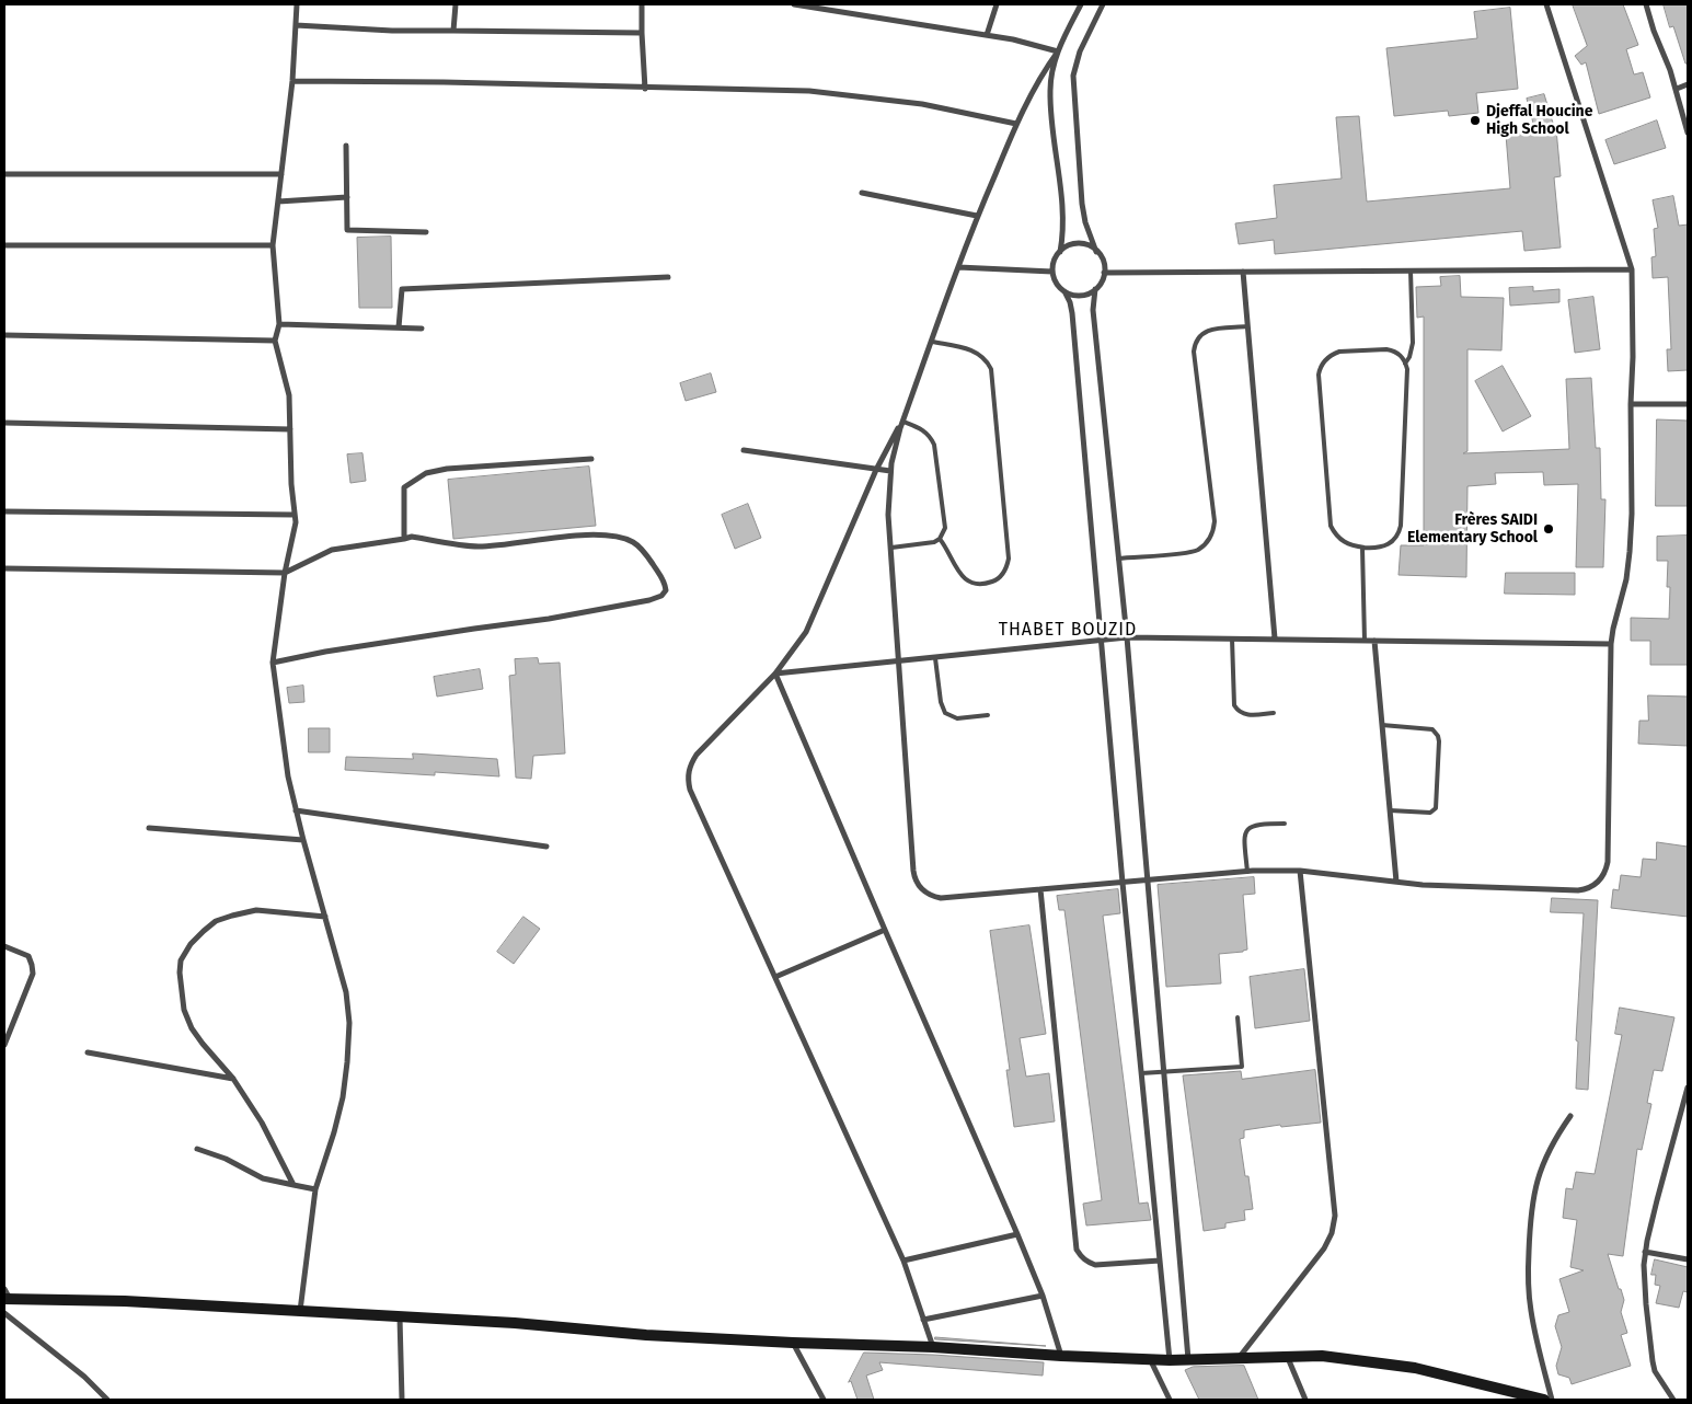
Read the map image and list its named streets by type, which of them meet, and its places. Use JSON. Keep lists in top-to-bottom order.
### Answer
{
  "districts": ["THABET BOUZID"],
  "places": ["Djeffal Houcine High School", "Frères SAIDI Elementary School"]
}
